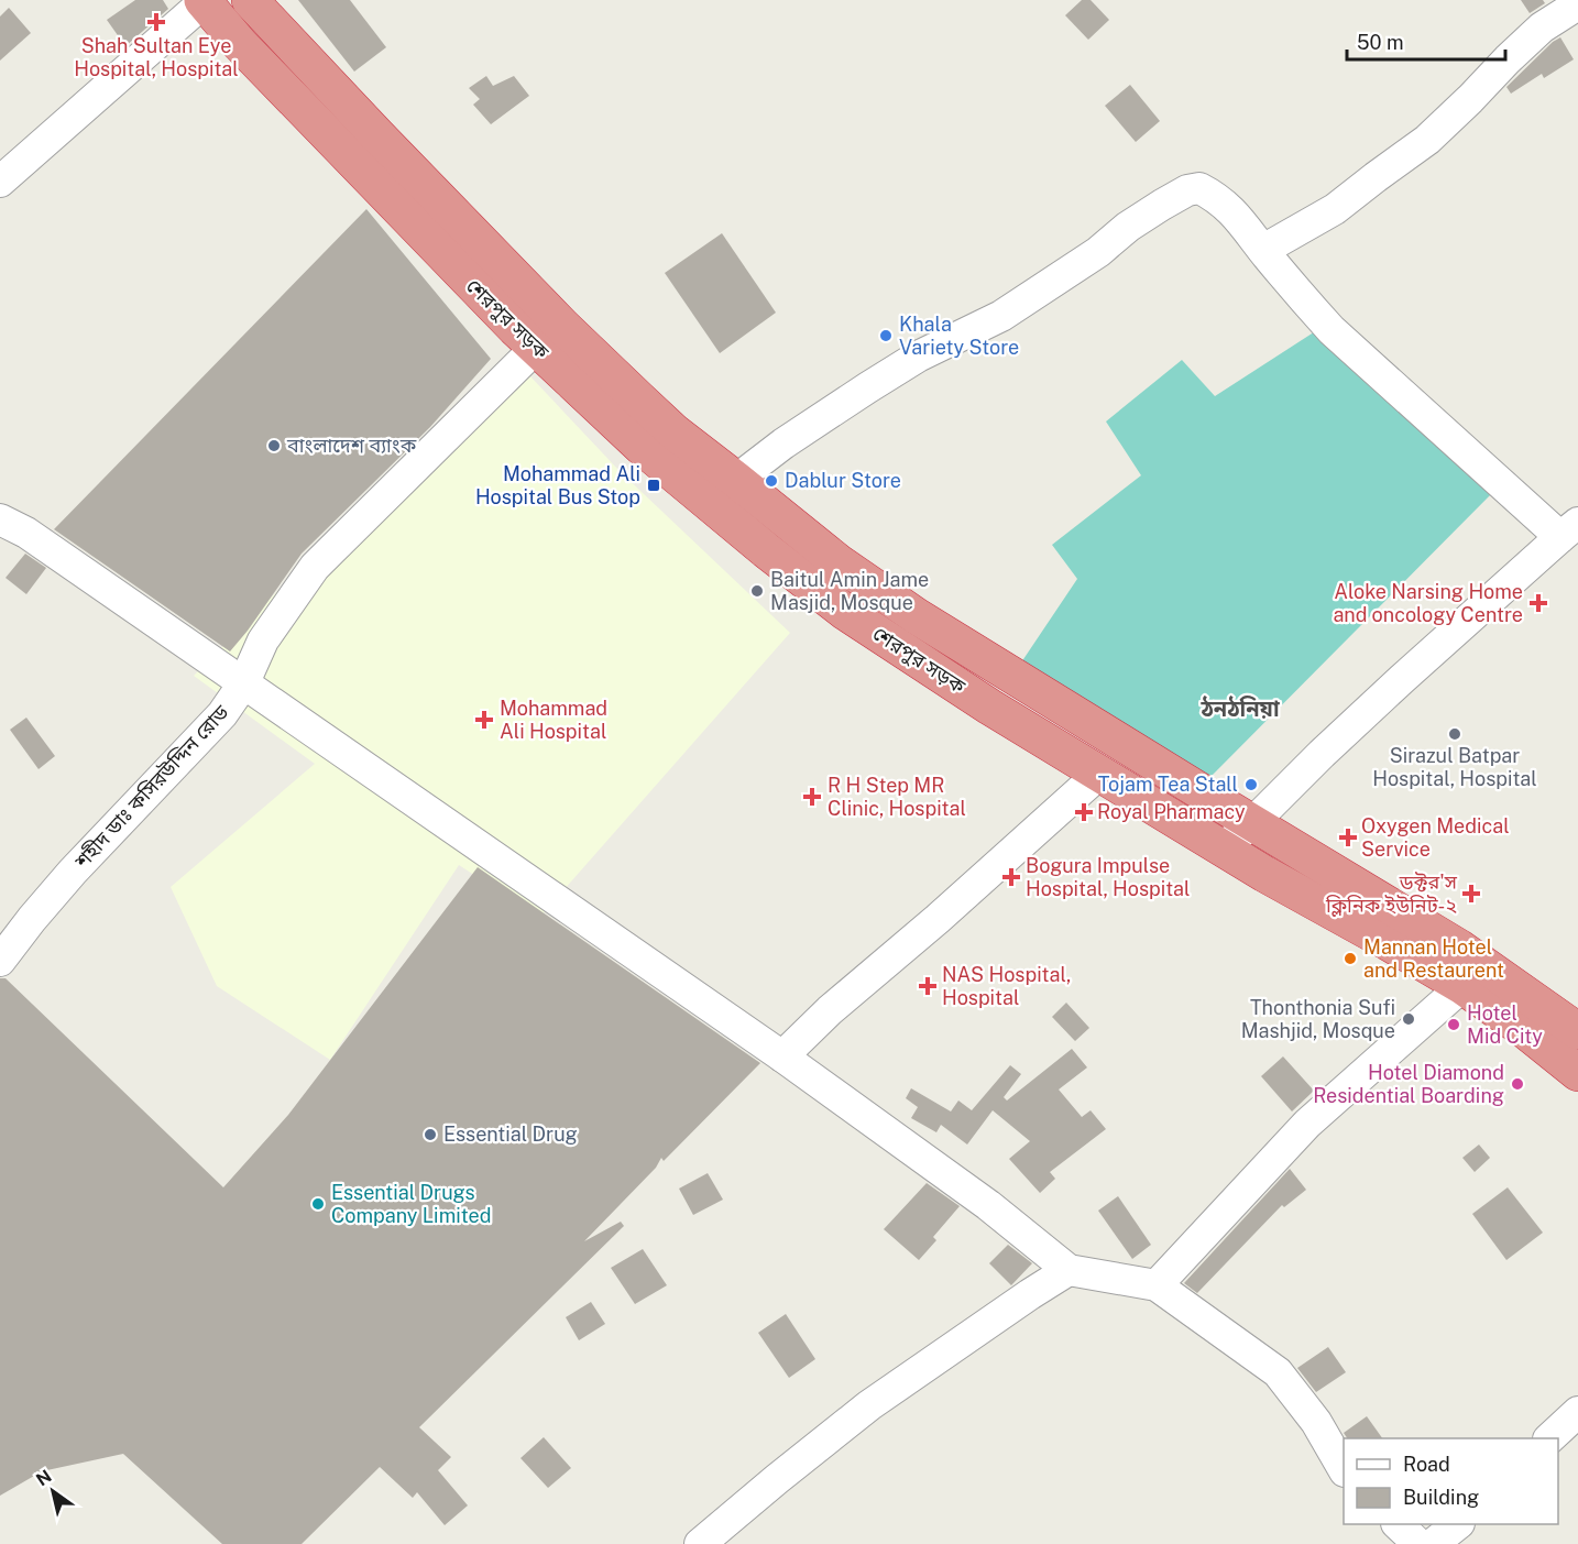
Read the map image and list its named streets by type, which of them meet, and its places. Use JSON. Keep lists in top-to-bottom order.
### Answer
{
  "streets": {
    "highway": ["শেরপুর সড়ক"],
    "street": ["শহীদ ডাঃ কসিরউদ্দিন রোড"]
  },
  "crossings": [
    ["শেরপুর সড়ক", "শহীদ ডাঃ কসিরউদ্দিন রোড"]
  ],
  "districts": ["ঠনঠনিয়া"],
  "places": {
    "health": [
      "Shah Sultan Eye Hospital, Hospital",
      "Aloke Narsing Home and oncology Centre",
      "Mohammad Ali Hospital",
      "R H Step MR Clinic, Hospital",
      "Royal Pharmacy",
      "Oxygen Medical Service",
      "Bogura Impulse Hospital, Hospital",
      "ডক্টর'স ক্লিনিক ইউনিট-২",
      "NAS Hospital, Hospital"
    ],
    "other": [
      "Khala Variety Store",
      "বাংলাদেশ ব্যাংক",
      "Dablur Store",
      "Baitul Amin Jame Masjid, Mosque",
      "Sirazul Batpar Hospital, Hospital",
      "Tojam Tea Stall",
      "Mannan Hotel and Restaurent",
      "Thonthonia Sufi Mashjid, Mosque",
      "Hotel Mid City",
      "Hotel Diamond Residential Boarding",
      "Essential Drug",
      "Essential Drugs Company Limited"
    ],
    "transit": ["Mohammad Ali Hospital Bus Stop"]
  },
  "legend": ["Road", "Building"],
  "scale_bar": "50 m",
  "north": "top left"
}
